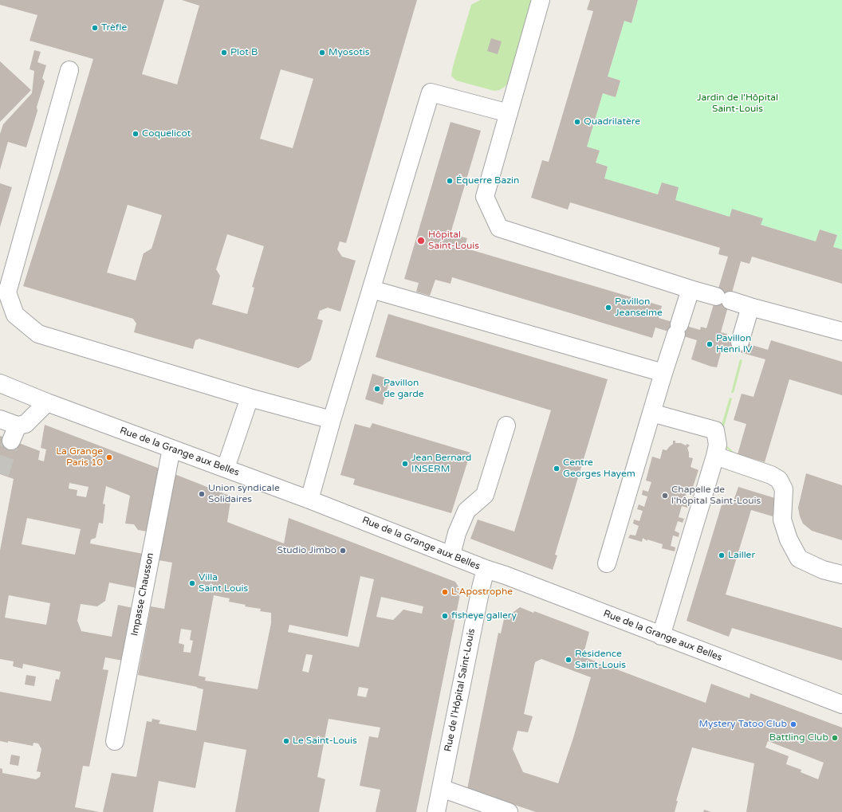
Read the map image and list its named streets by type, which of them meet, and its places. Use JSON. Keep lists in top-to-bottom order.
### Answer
{
  "streets": {
    "street": ["Rue de la Grange aux Belles", "Impasse Chausson", "Rue de l'Hôpital Saint-Louis"]
  },
  "crossings": [
    ["Rue de la Grange aux Belles", "Impasse Chausson"],
    ["Rue de la Grange aux Belles", "Rue de l'Hôpital Saint-Louis"]
  ],
  "parks": ["Jardin de l'Hôpital Saint-Louis"],
  "places": [
    "Trèfle",
    "Plot B",
    "Myosotis",
    "Quadrilatère",
    "Coquelicot",
    "Équerre Bazin",
    "Hôpital Saint-Louis",
    "Pavillon Jeanselme",
    "Pavillon Henri IV",
    "Pavillon de garde",
    "La Grange Paris 10",
    "Jean Bernard INSERM",
    "Centre Georges Hayem",
    "Union syndicale Solidaires",
    "Chapelle de l'hôpital Saint-Louis",
    "Studio Jimbo",
    "Lailler",
    "Villa Saint Louis",
    "L'Apostrophe",
    "fisheye gallery",
    "Résidence Saint-Louis",
    "Mystery Tatoo Club",
    "Battling Club",
    "Le Saint-Louis"
  ]
}
